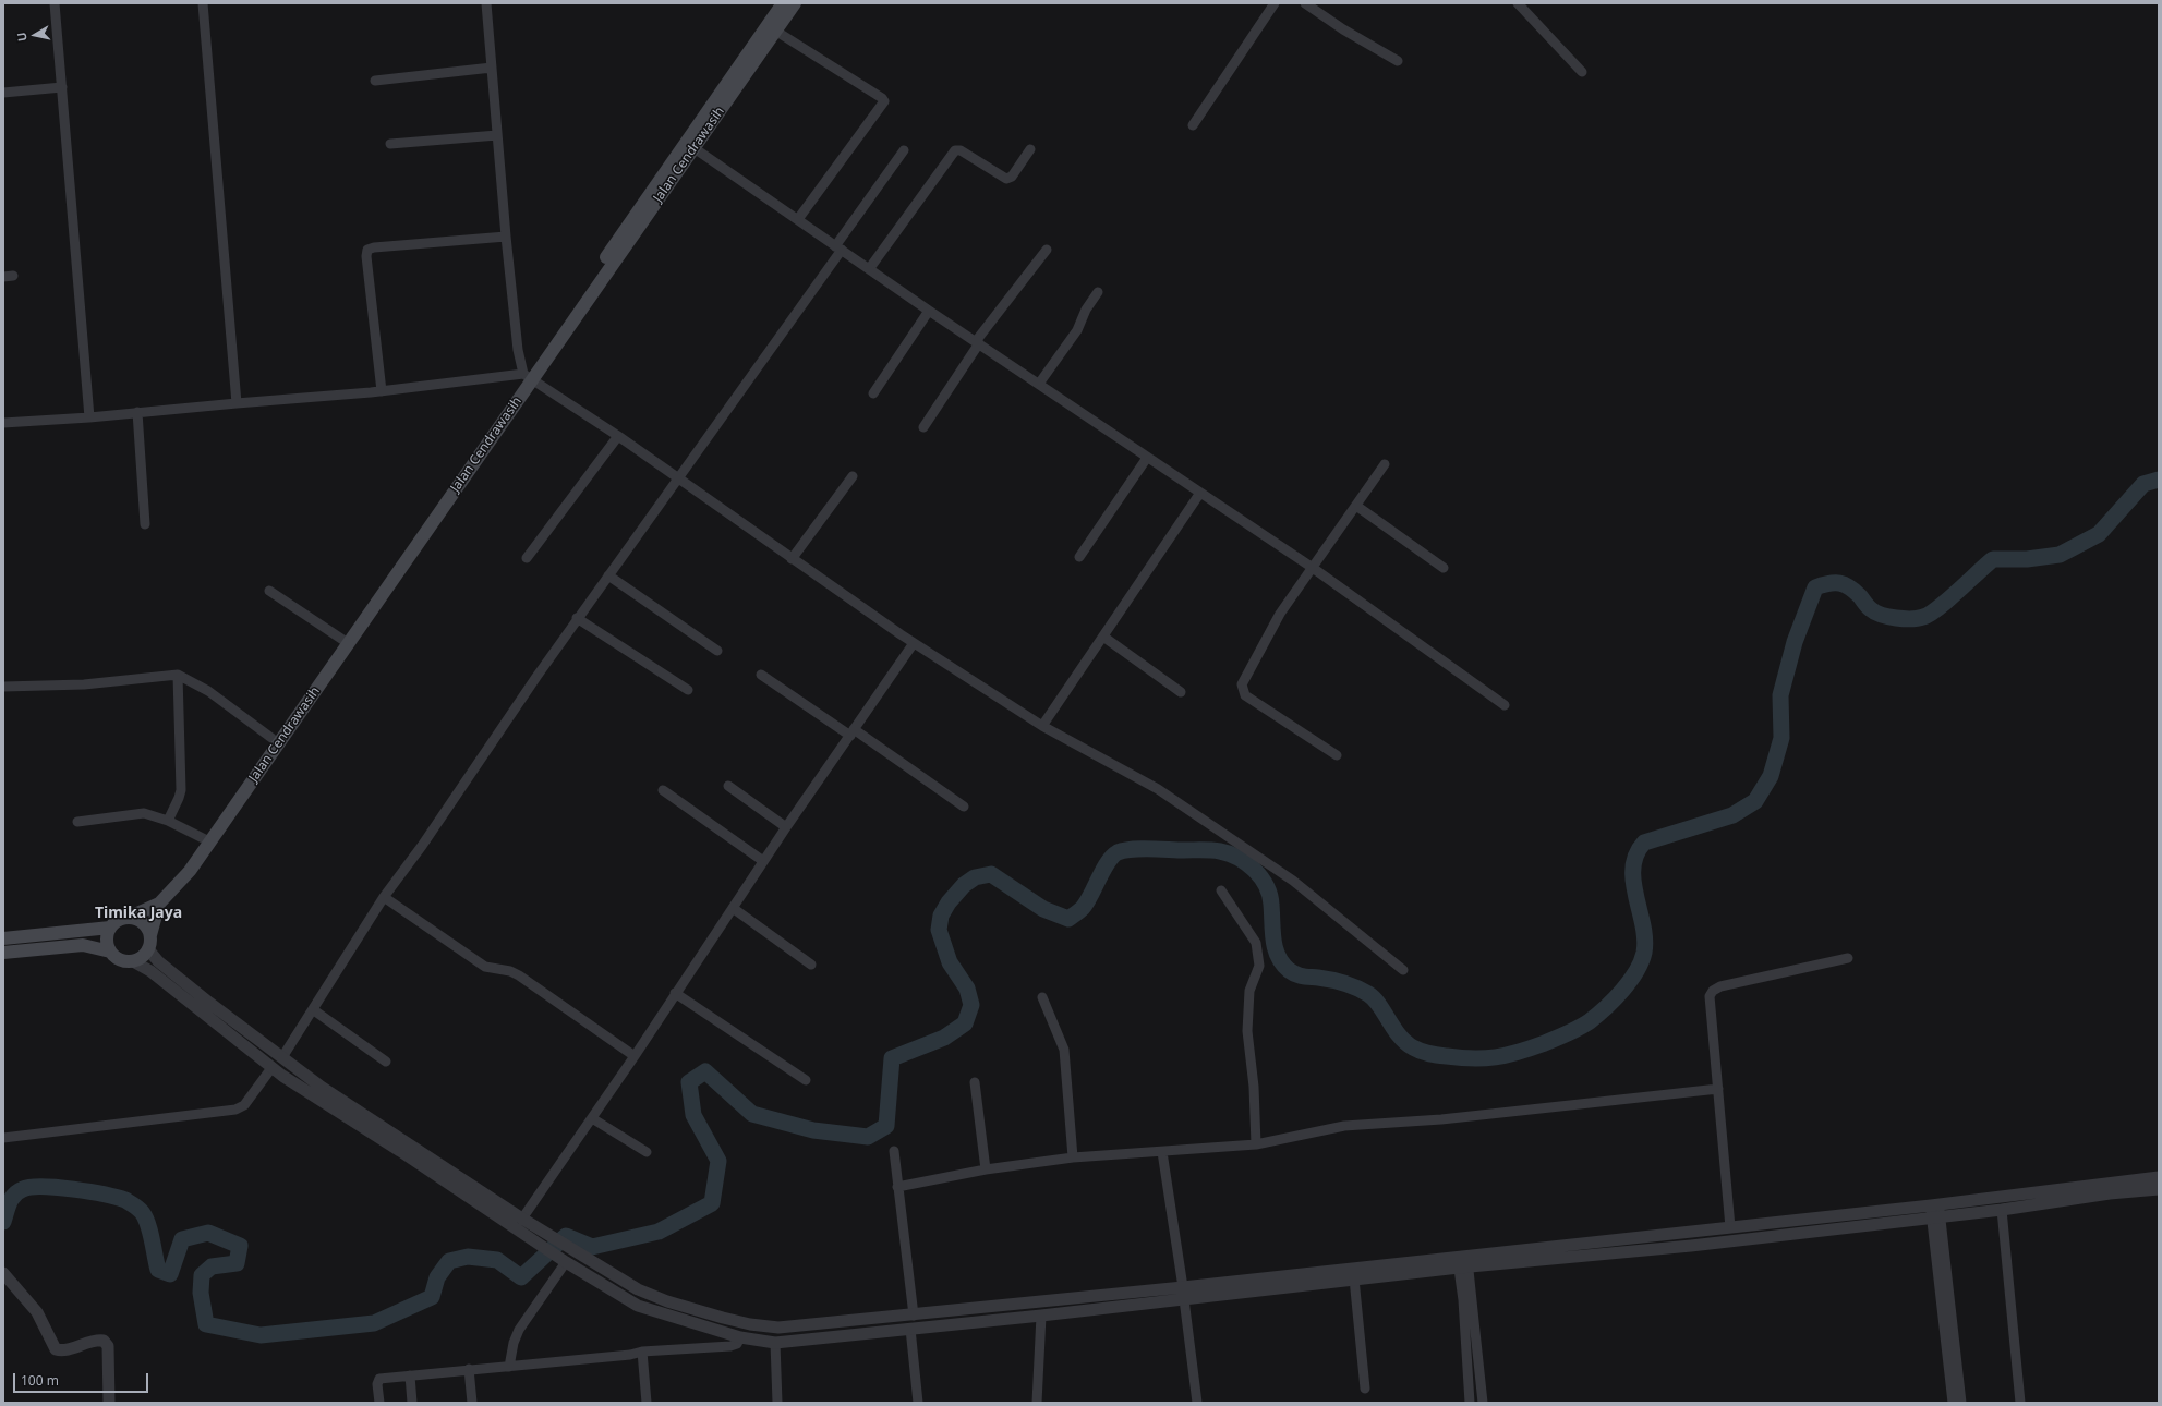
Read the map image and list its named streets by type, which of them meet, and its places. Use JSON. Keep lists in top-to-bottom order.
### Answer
{
  "streets": {
    "main road": ["Jalan Cendrawasih"]
  },
  "districts": ["Timika Jaya"],
  "scale_bar": "100 m",
  "north": "left"
}
